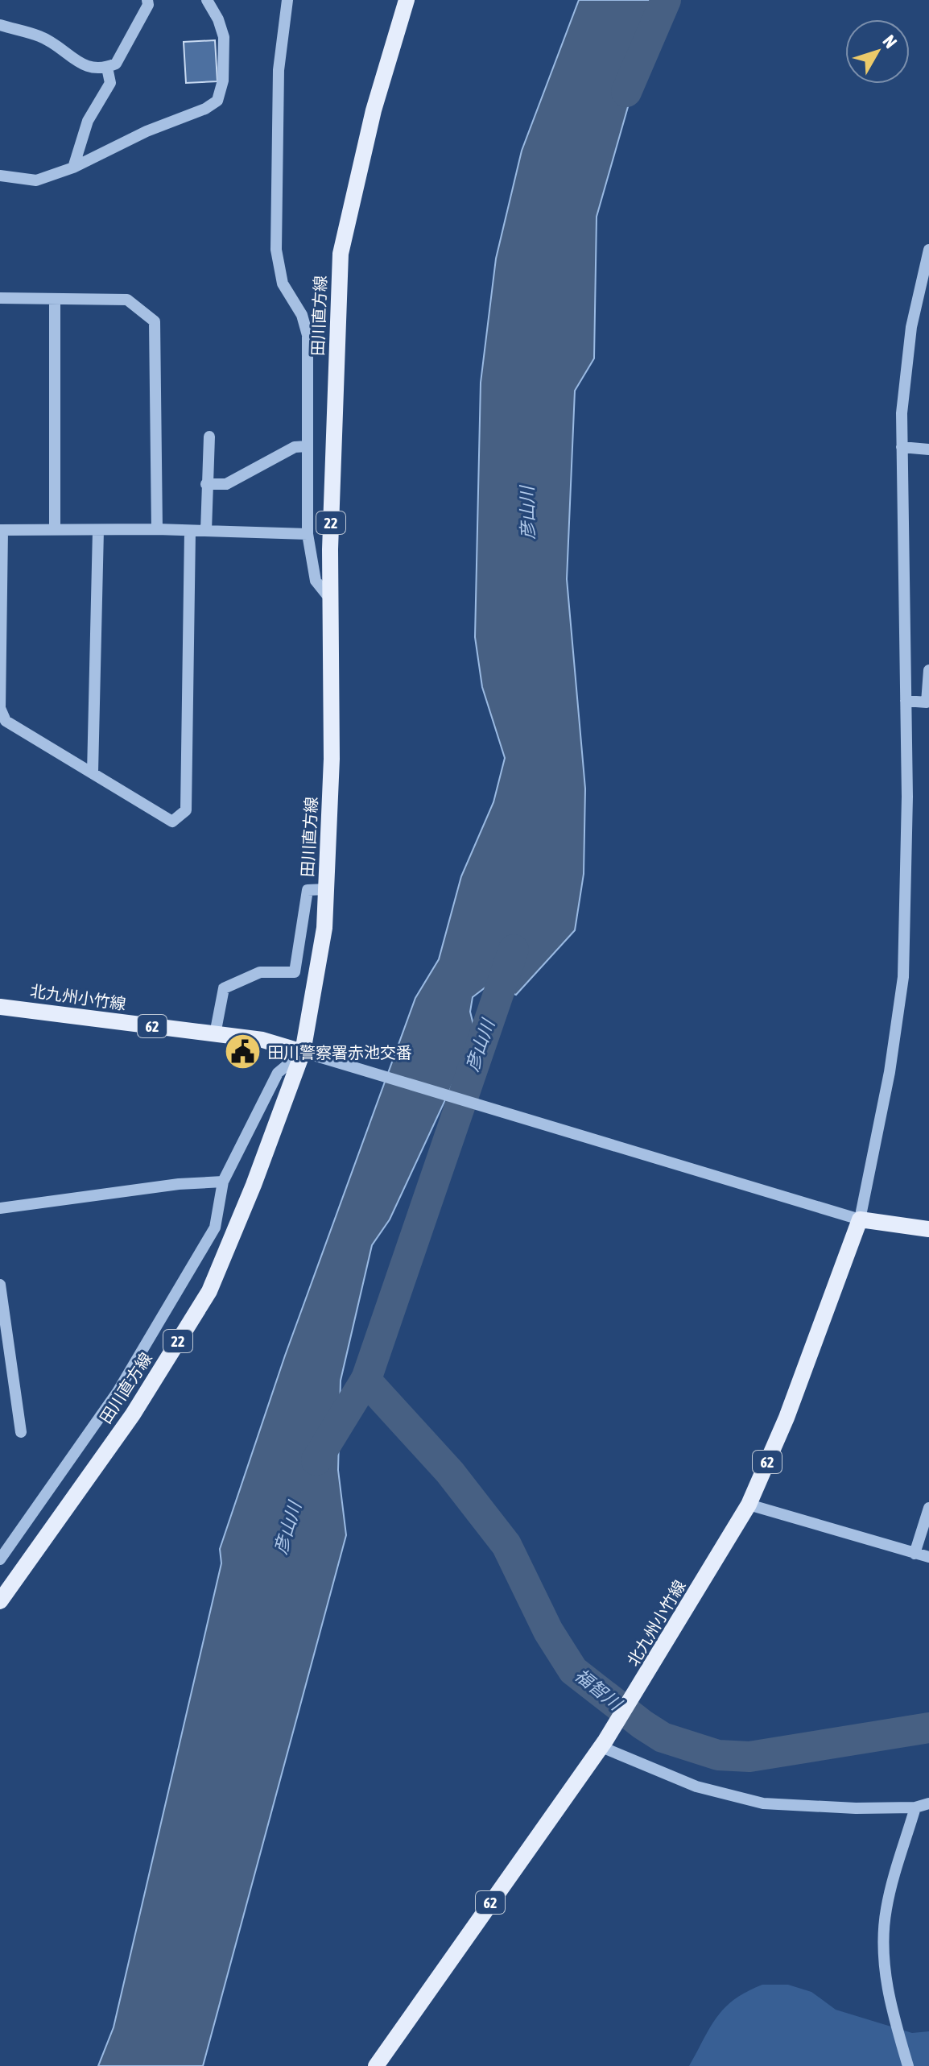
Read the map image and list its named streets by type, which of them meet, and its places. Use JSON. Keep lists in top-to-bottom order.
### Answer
{
  "streets": {
    "main road": [
      "田川直方線",
      "22",
      "北九州小竹線",
      "62"
    ]
  },
  "crossings": [
    ["田川直方線", "北九州小竹線"]
  ],
  "water": ["彦山川", "福智川"],
  "places": {
    "public building": ["田川警察署赤池交番"]
  },
  "north": "top right"
}
